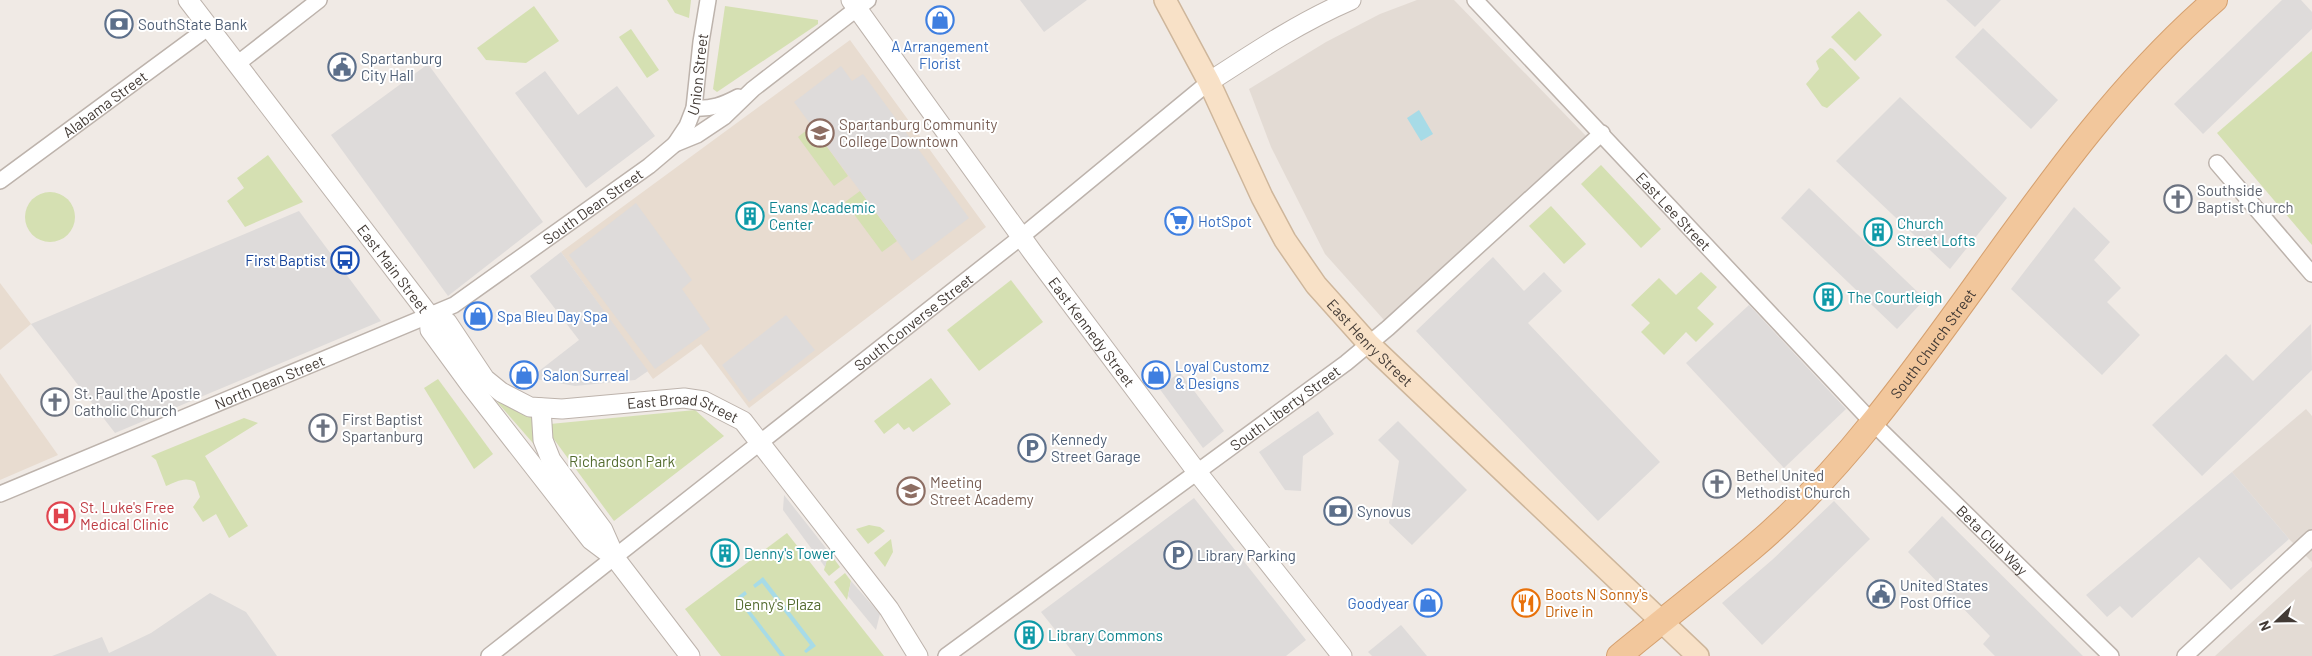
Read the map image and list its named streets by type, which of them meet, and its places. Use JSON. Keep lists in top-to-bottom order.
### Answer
{
  "streets": {
    "main road": ["East Henry Street", "South Church Street"],
    "street": [
      "Union Street",
      "Alabama Street",
      "South Dean Street",
      "East Lee Street",
      "East Main Street",
      "South Converse Street",
      "East Kennedy Street",
      "North Dean Street",
      "South Liberty Street",
      "East Broad Street",
      "Beta Club Way"
    ]
  },
  "crossings": [
    ["Union Street", "South Dean Street"],
    ["Alabama Street", "East Main Street"],
    ["South Dean Street", "East Main Street"],
    ["South Dean Street", "East Kennedy Street"],
    ["South Dean Street", "North Dean Street"],
    ["South Dean Street", "East Broad Street"],
    ["East Lee Street", "South Church Street"],
    ["East Lee Street", "South Liberty Street"],
    ["East Lee Street", "Beta Club Way"],
    ["East Main Street", "South Converse Street"],
    ["East Main Street", "North Dean Street"],
    ["East Main Street", "East Broad Street"],
    ["South Converse Street", "East Kennedy Street"],
    ["South Converse Street", "East Henry Street"],
    ["South Converse Street", "East Broad Street"],
    ["East Kennedy Street", "South Liberty Street"],
    ["East Henry Street", "South Church Street"],
    ["East Henry Street", "South Liberty Street"],
    ["South Church Street", "Beta Club Way"],
    ["North Dean Street", "East Broad Street"]
  ],
  "parks": ["Richardson Park", "Denny's Plaza"],
  "places": {
    "shop": [
      "A Arrangement Florist",
      "Spa Bleu Day Spa",
      "Salon Surreal",
      "Loyal Customz & Designs",
      "Goodyear"
    ],
    "bank": ["SouthState Bank", "Synovus"],
    "public building": ["Spartanburg City Hall", "United States Post Office"],
    "school or university": ["Spartanburg Community College Downtown", "Meeting Street Academy"],
    "church": [
      "Southside Baptist Church",
      "St. Paul the Apostle Catholic Church",
      "First Baptist Spartanburg",
      "Bethel United Methodist Church"
    ],
    "building": [
      "Evans Academic Center",
      "Church Street Lofts",
      "The Courtleigh",
      "Denny's Tower",
      "Library Commons"
    ],
    "supermarket": ["HotSpot"],
    "bus stop": ["First Baptist"],
    "parking": ["Kennedy Street Garage", "Library Parking"],
    "hospital": ["St. Luke's Free Medical Clinic"],
    "restaurant": ["Boots N Sonny's Drive in"]
  },
  "north": "left"
}
